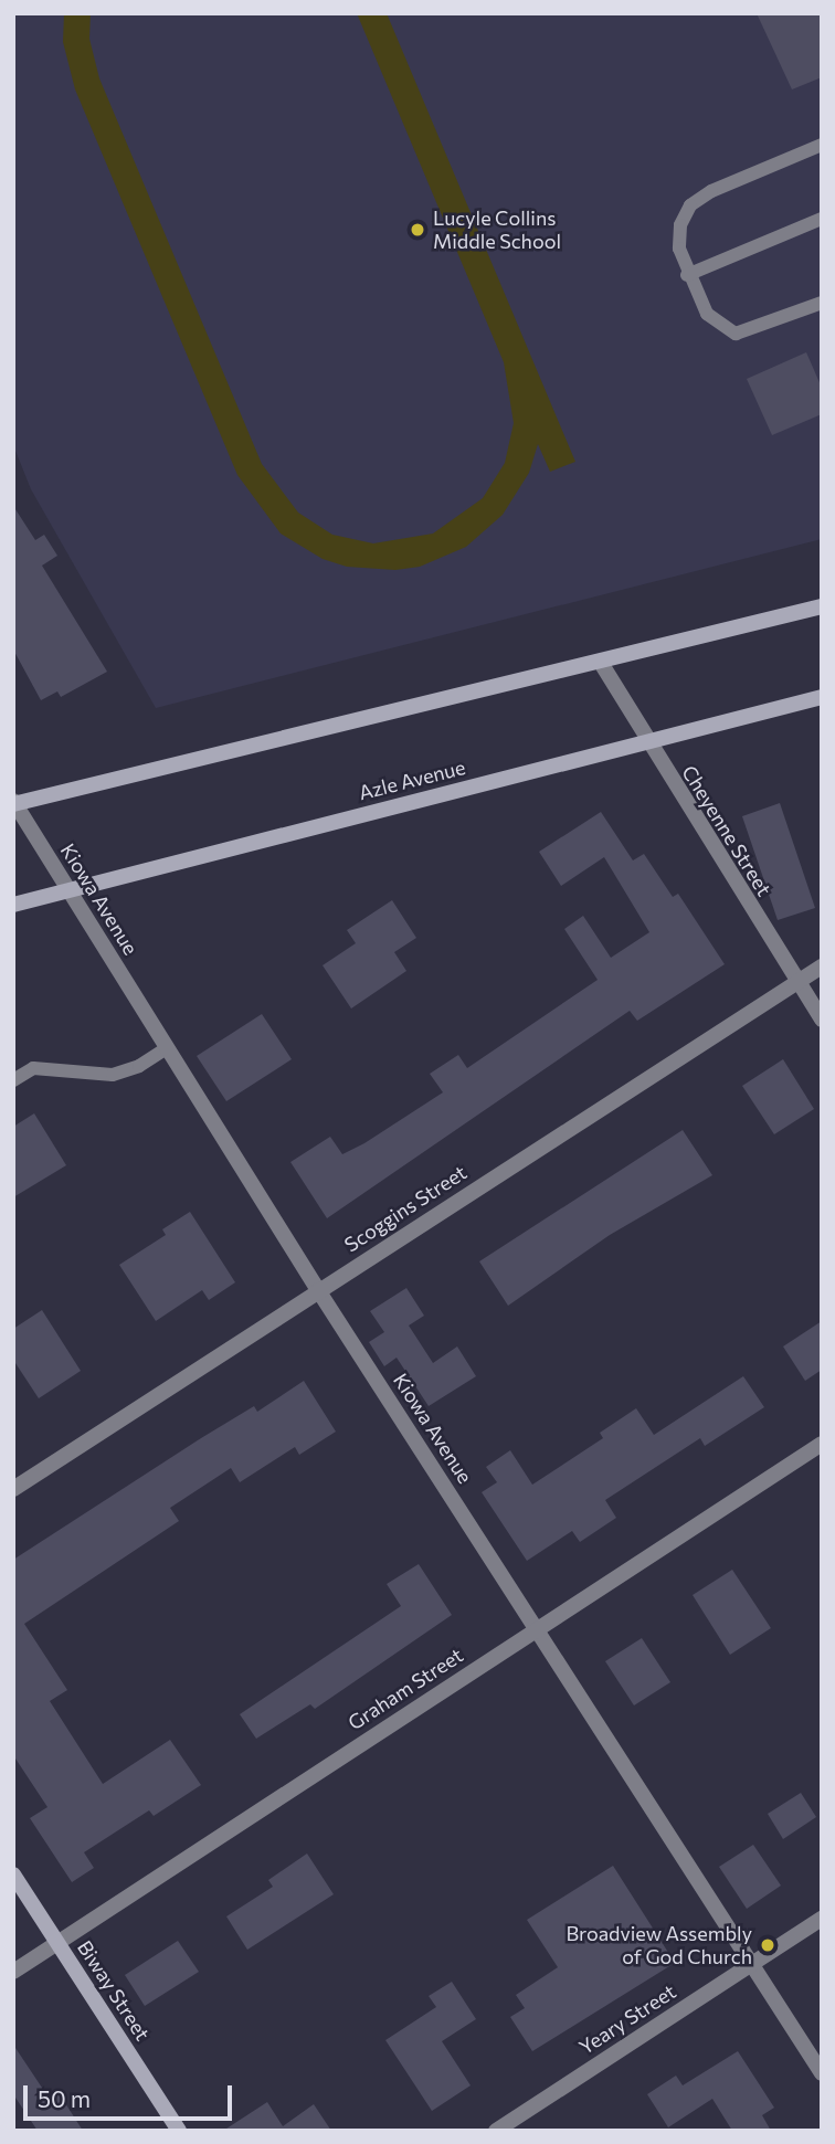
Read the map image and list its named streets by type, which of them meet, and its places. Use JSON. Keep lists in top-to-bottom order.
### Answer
{
  "streets": {
    "main road": ["Azle Avenue", "Biway Street"],
    "street": [
      "Cheyenne Street",
      "Kiowa Avenue",
      "Scoggins Street",
      "Graham Street",
      "Yeary Street"
    ]
  },
  "crossings": [
    ["Azle Avenue", "Cheyenne Street"],
    ["Azle Avenue", "Kiowa Avenue"],
    ["Cheyenne Street", "Scoggins Street"],
    ["Kiowa Avenue", "Scoggins Street"],
    ["Kiowa Avenue", "Graham Street"],
    ["Kiowa Avenue", "Yeary Street"],
    ["Graham Street", "Biway Street"]
  ],
  "places": ["Lucyle Collins Middle School", "Broadview Assembly of God Church"],
  "scale_bar": "50 m"
}
